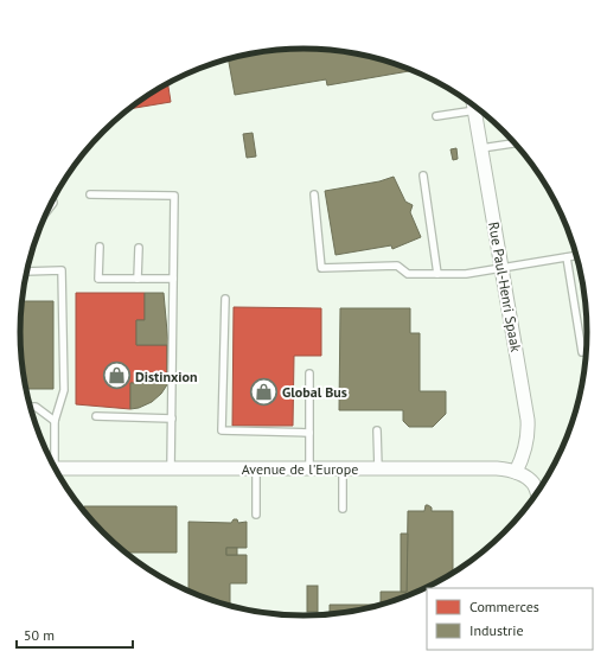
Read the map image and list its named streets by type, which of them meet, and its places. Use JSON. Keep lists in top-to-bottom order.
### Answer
{
  "streets": {
    "street": ["Rue Paul-Henri Spaak", "Avenue de l'Europe"]
  },
  "crossings": [
    ["Rue Paul-Henri Spaak", "Avenue de l'Europe"]
  ],
  "places": {
    "shop": ["Distinxion", "Global Bus"]
  },
  "legend": ["Commerces", "Industrie"],
  "scale_bar": "50 m"
}
